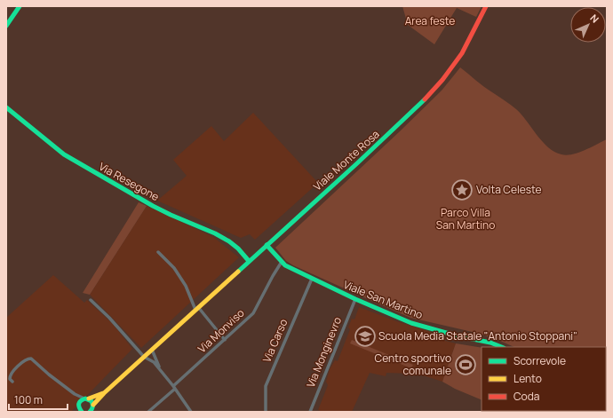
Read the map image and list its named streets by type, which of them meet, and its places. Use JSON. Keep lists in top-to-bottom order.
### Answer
{
  "streets": {
    "main road": ["Viale Monte Rosa", "Via Resegone", "Viale San Martino"],
    "street": ["Via Monviso", "Via Carso", "Via Monginevro"]
  },
  "crossings": [
    ["Viale Monte Rosa", "Via Resegone"],
    ["Viale Monte Rosa", "Viale San Martino"],
    ["Viale San Martino", "Via Monviso"],
    ["Viale San Martino", "Via Carso"],
    ["Viale San Martino", "Via Monginevro"]
  ],
  "parks": ["Area feste", "Parco Villa San Martino"],
  "places": {
    "place": ["Volta Celeste"],
    "school or university": ["Scuola Media Statale \"Antonio Stoppani\""],
    "sports": ["Centro sportivo comunale"]
  },
  "legend": ["Scorrevole", "Lento", "Coda"],
  "scale_bar": "100 m",
  "north": "top right"
}
